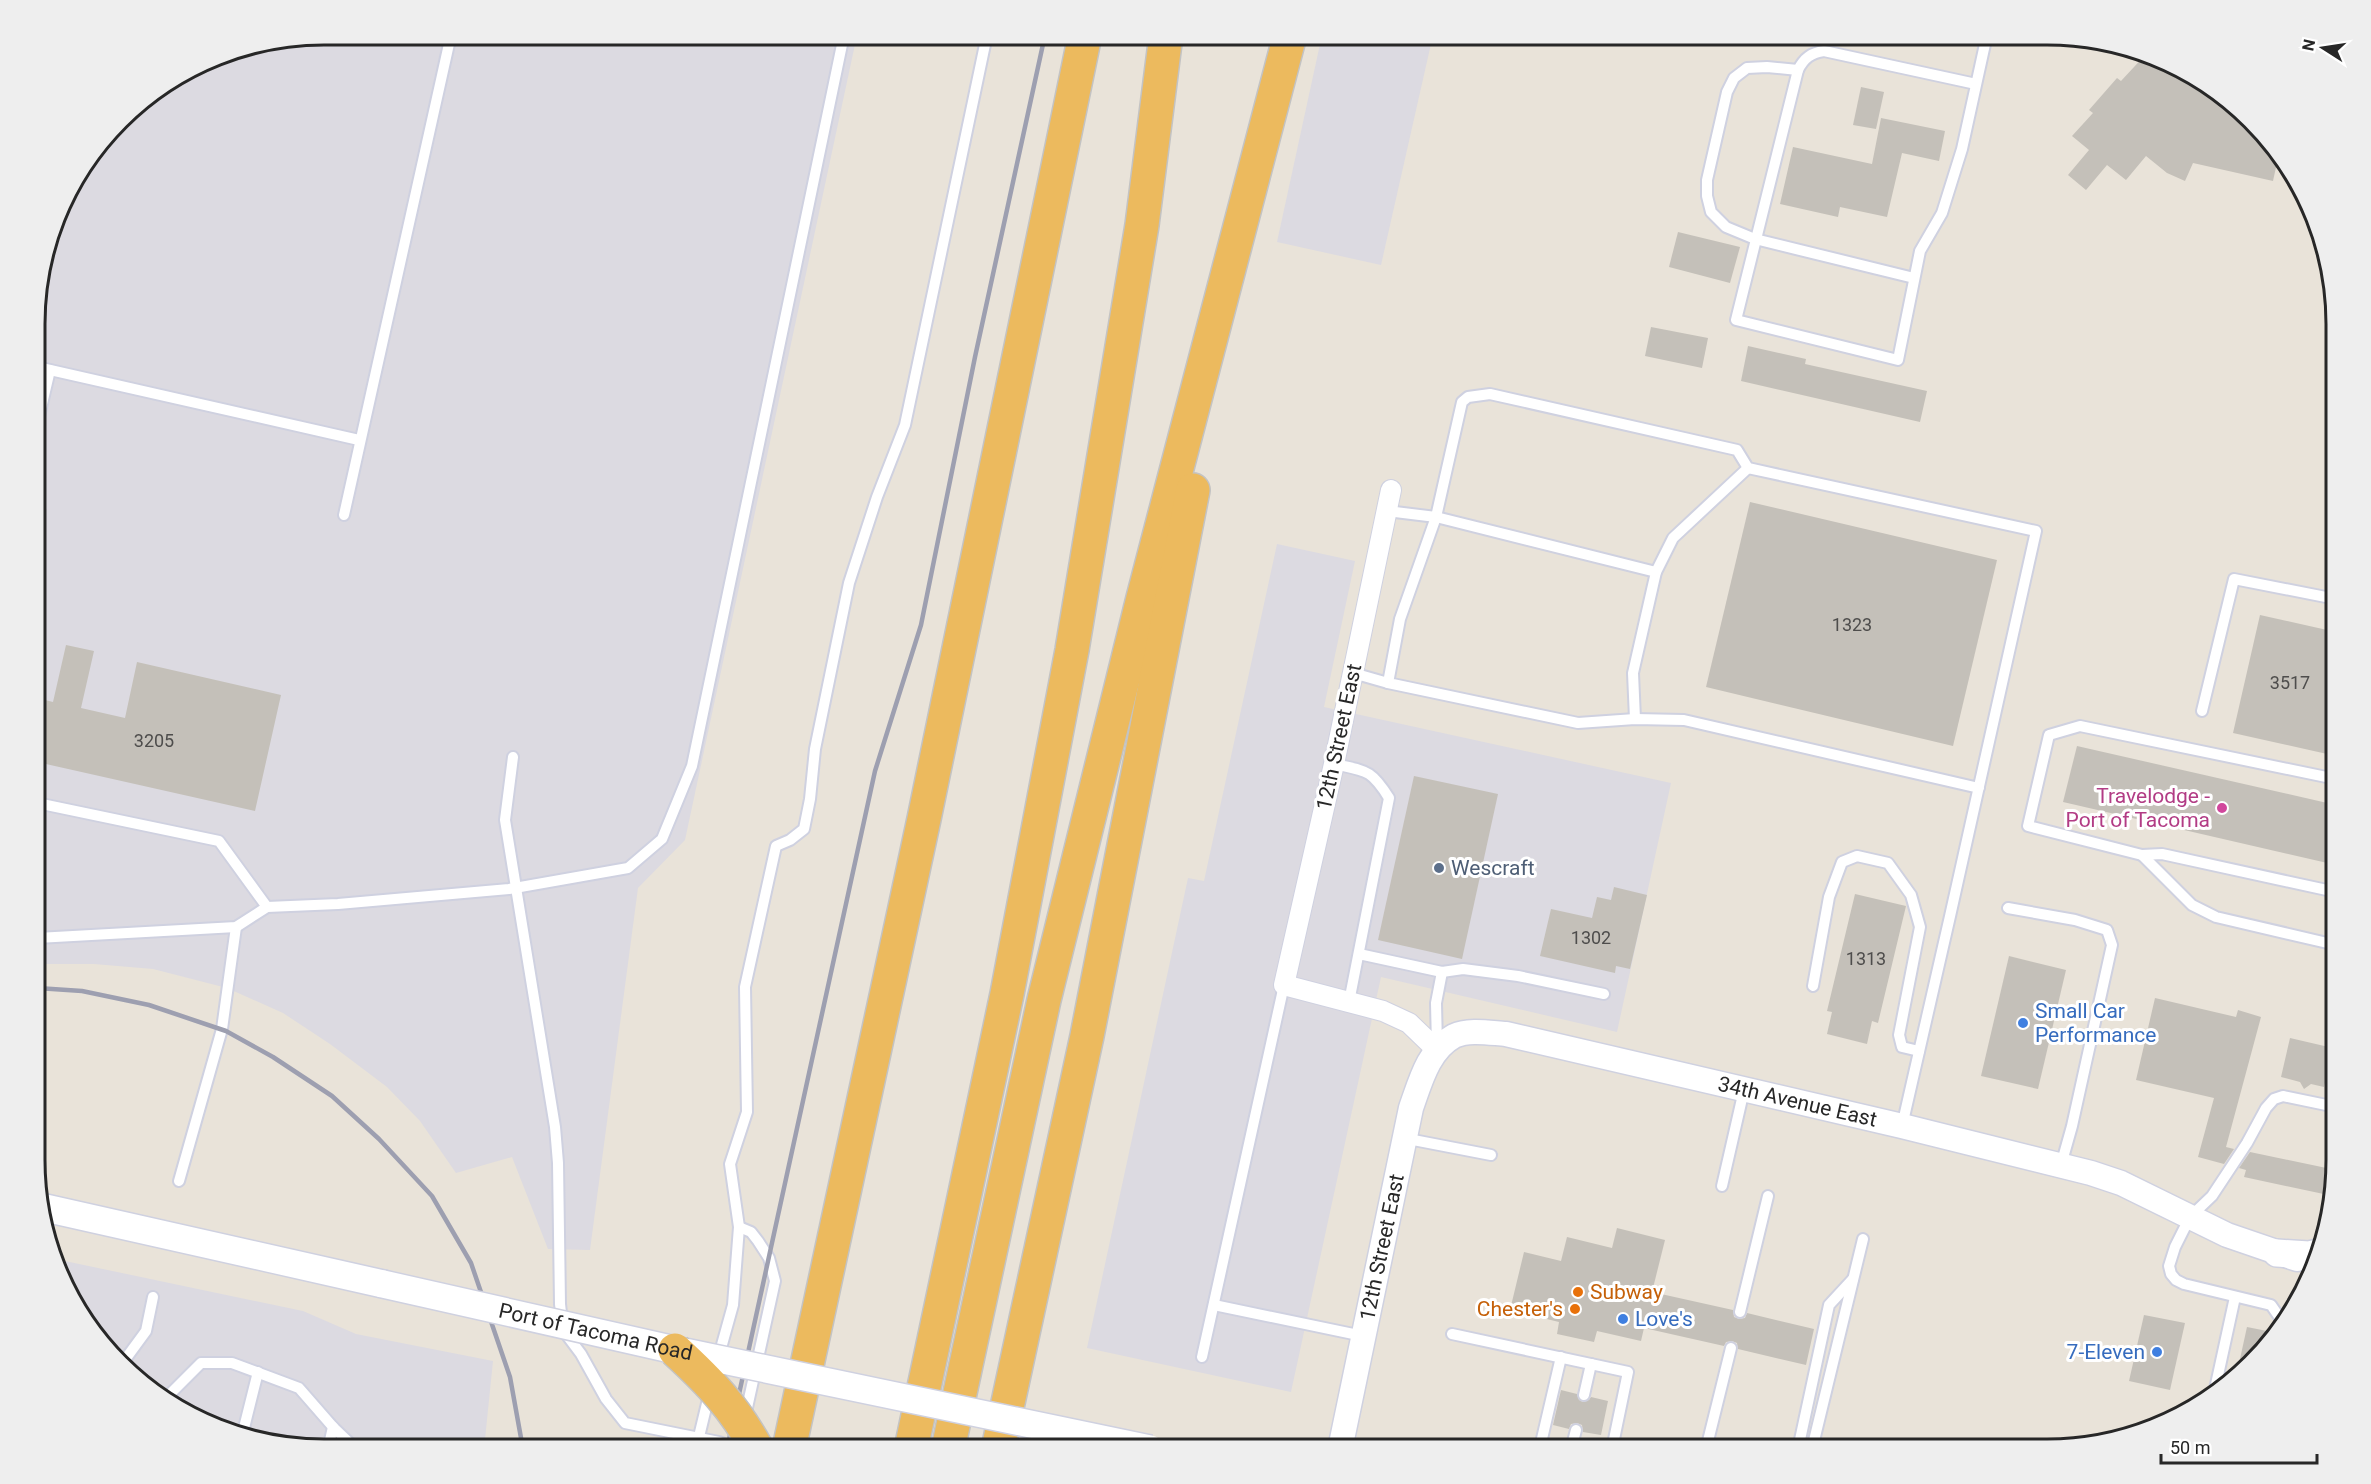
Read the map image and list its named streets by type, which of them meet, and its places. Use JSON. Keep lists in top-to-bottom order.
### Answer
{
  "streets": {
    "main road": ["Port of Tacoma Road"],
    "street": ["12th Street East", "34th Avenue East"]
  },
  "crossings": [
    ["12th Street East", "34th Avenue East"]
  ],
  "places": [
    "Travelodge - Port of Tacoma",
    "Wescraft",
    "Small Car Performance",
    "Subway",
    "Chester's",
    "Love's",
    "7-Eleven"
  ],
  "house_numbers": [
    "1323",
    "3517",
    "3205",
    "1302",
    "1313"
  ],
  "scale_bar": "50 m",
  "north": "left"
}
